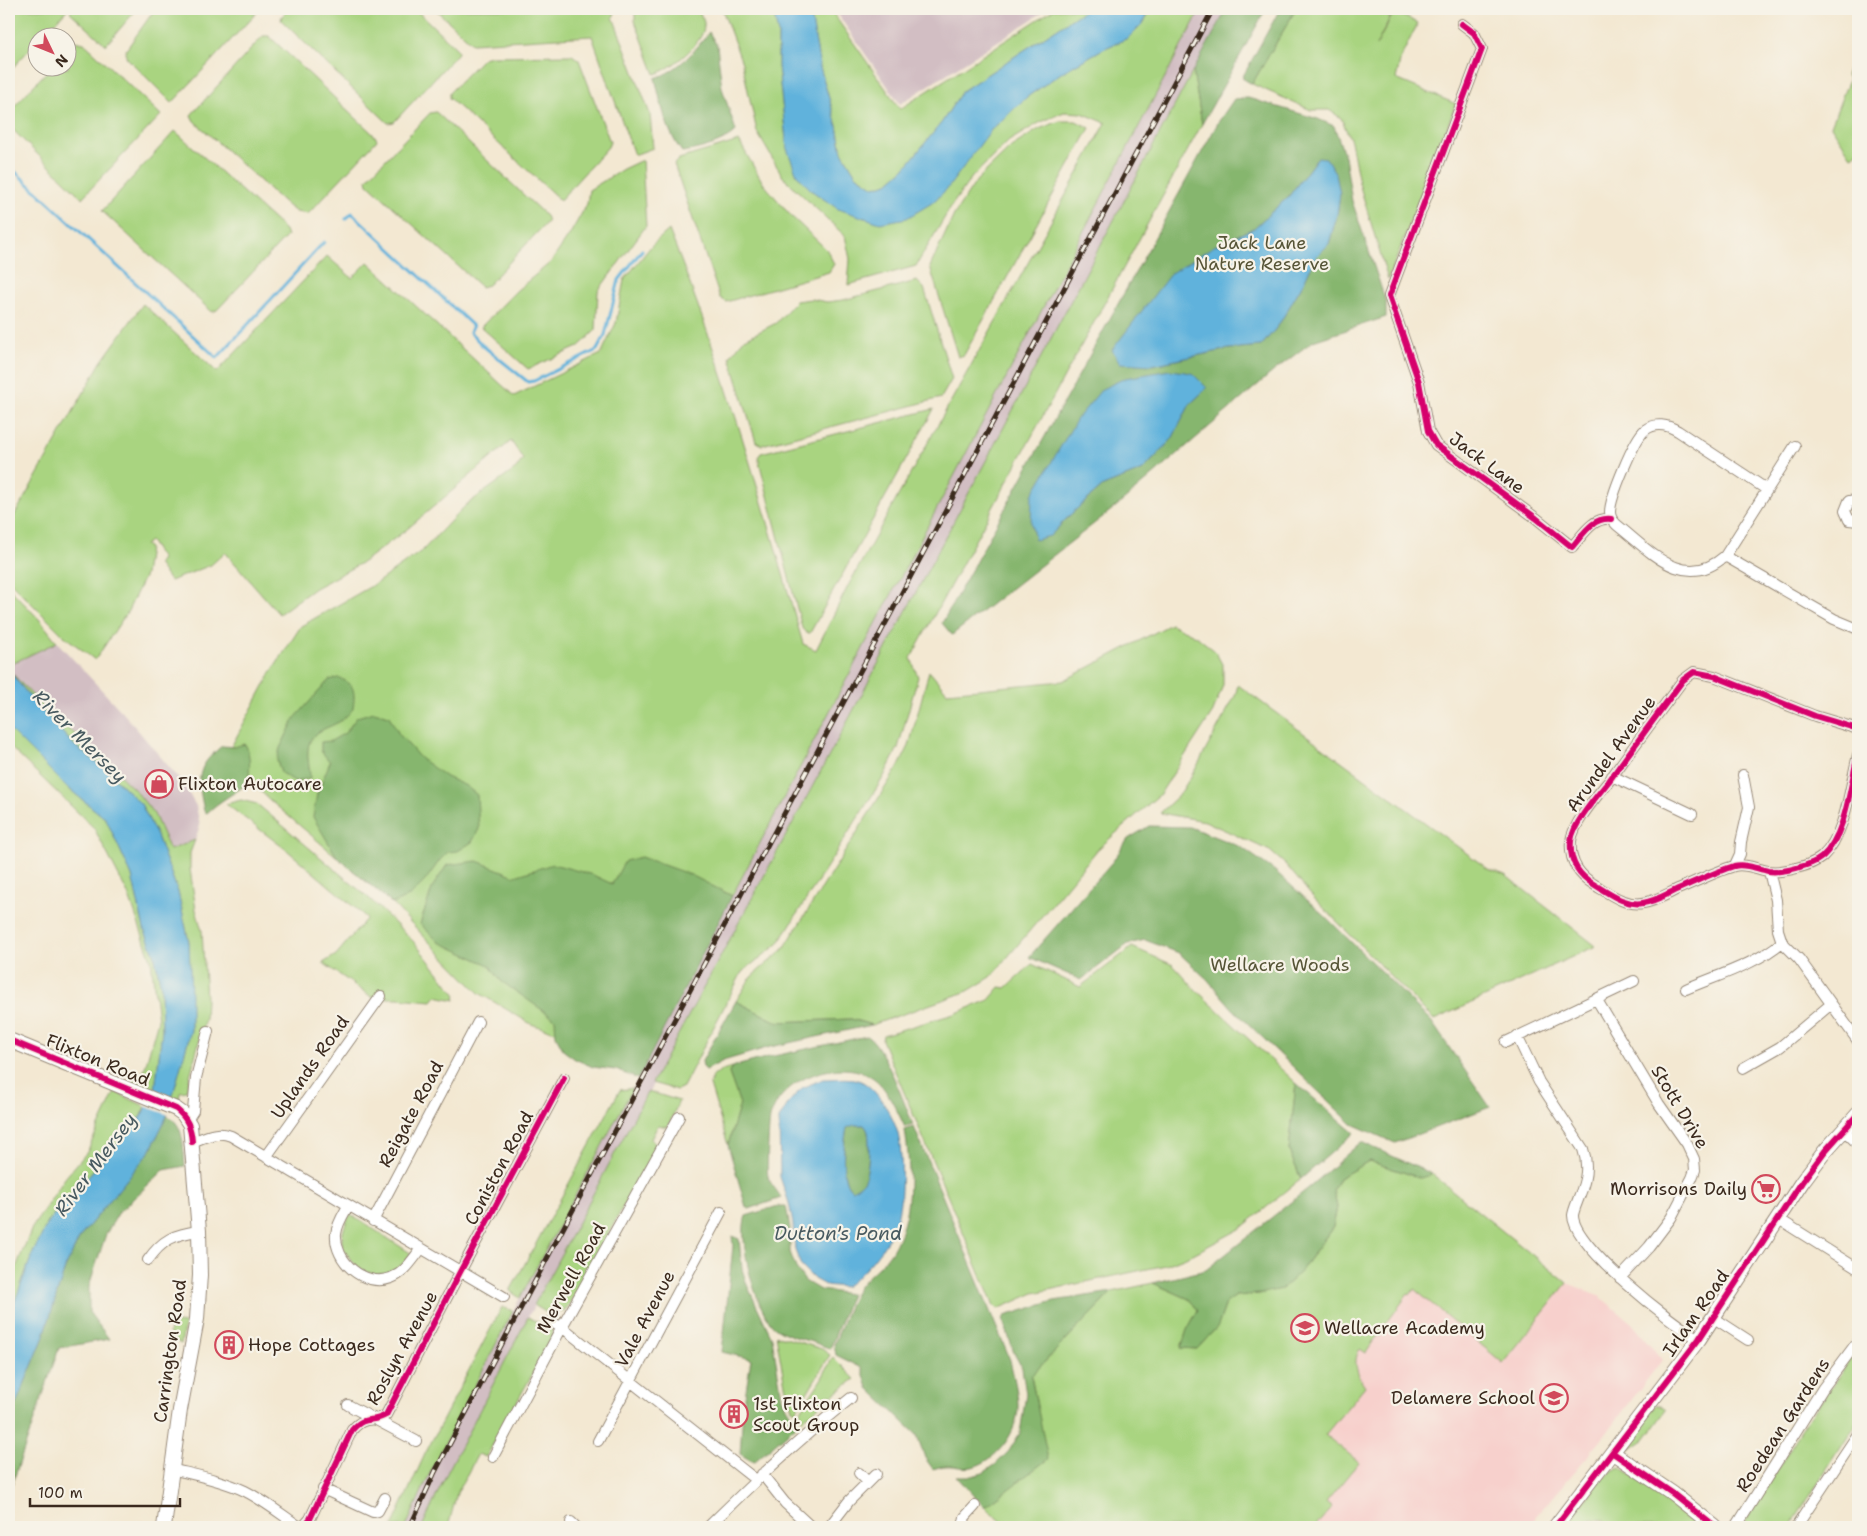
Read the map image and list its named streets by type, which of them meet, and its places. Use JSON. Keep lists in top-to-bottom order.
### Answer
{
  "streets": {
    "street": [
      "Jack Lane",
      "Arundel Avenue",
      "Flixton Road",
      "Uplands Road",
      "Stott Drive",
      "Reigate Road",
      "Coniston Road",
      "Merwell Road",
      "Irlam Road",
      "Vale Avenue",
      "Roslyn Avenue",
      "Carrington Road",
      "Roedean Gardens"
    ]
  },
  "crossings": [
    ["Flixton Road", "Carrington Road"],
    ["Coniston Road", "Roslyn Avenue"]
  ],
  "water": ["River Mersey", "Dutton's Pond"],
  "parks": ["Jack Lane Nature Reserve", "Wellacre Woods"],
  "places": {
    "shop": ["Flixton Autocare"],
    "supermarket": ["Morrisons Daily"],
    "school or university": ["Wellacre Academy", "Delamere School"],
    "building": ["Hope Cottages", "1st Flixton Scout Group"]
  },
  "scale_bar": "100 m",
  "north": "bottom right"
}
